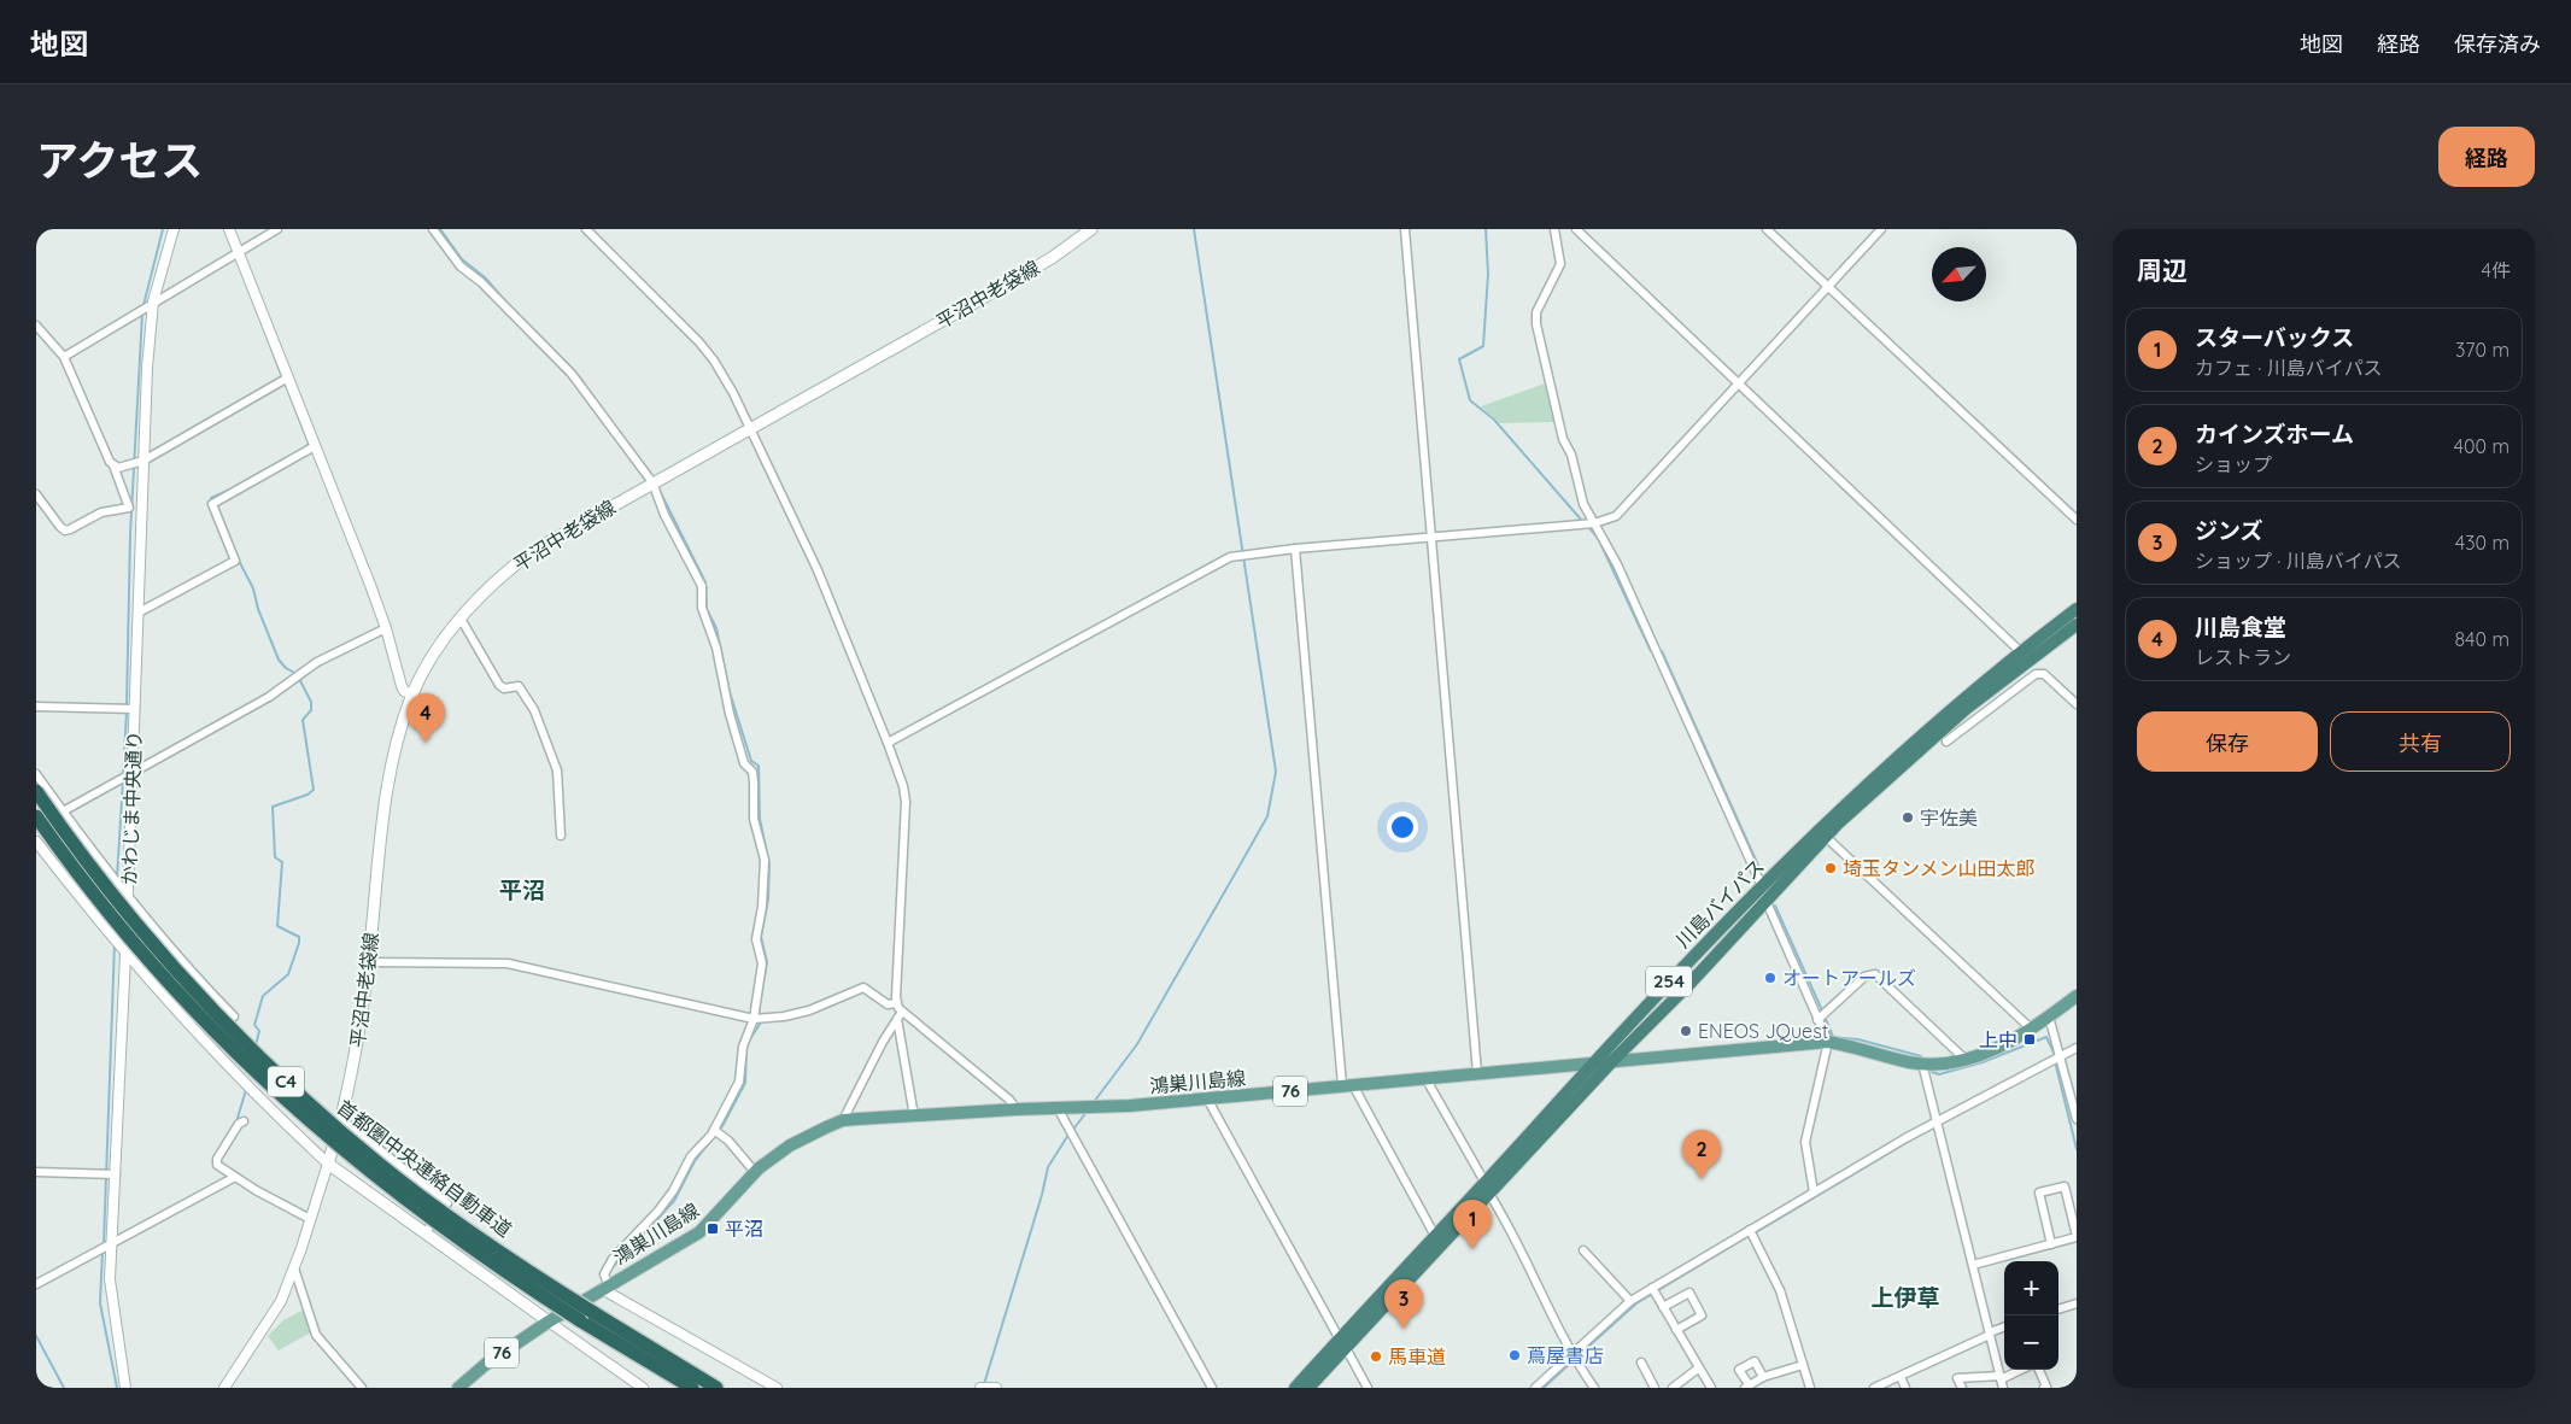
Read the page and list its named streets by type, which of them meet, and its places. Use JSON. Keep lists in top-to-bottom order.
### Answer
{
  "streets": {
    "highway": [
      "川島バイパス",
      "254",
      "C4",
      "首都圏中央連絡自動車道"
    ],
    "main road": ["平沼中老袋線", "鴻巣川島線", "76"],
    "street": ["かわじま中央通り"]
  },
  "crossings": [
    ["川島バイパス", "鴻巣川島線"]
  ],
  "districts": ["平沼", "上伊草"],
  "places": {
    "other": [
      "宇佐美",
      "埼玉タンメン山田太郎",
      "オートアールズ",
      "ENEOS JQuest",
      "蔦屋書店",
      "馬車道"
    ],
    "transit": ["上中", "平沼"]
  },
  "north": "bottom left",
  "page": {
    "header": "地図",
    "nav": ["地図", "経路", "保存済み"],
    "title": "アクセス",
    "buttons": [
      "経路",
      ["保存", "共有"]
    ],
    "heading": ["周辺", "4件"],
    "list": [
      {
        "mark": "1",
        "name": "スターバックス",
        "note": "カフェ · 川島バイパス",
        "value": "370 m"
      },
      {
        "mark": "2",
        "name": "カインズホーム",
        "note": "ショップ",
        "value": "400 m"
      },
      {
        "mark": "3",
        "name": "ジンズ",
        "note": "ショップ · 川島バイパス",
        "value": "430 m"
      },
      {
        "mark": "4",
        "name": "川島食堂",
        "note": "レストラン",
        "value": "840 m"
      }
    ],
    "pins": [
      "4",
      "2",
      "1",
      "3"
    ],
    "map_buttons": ["+", "−"]
  }
}
